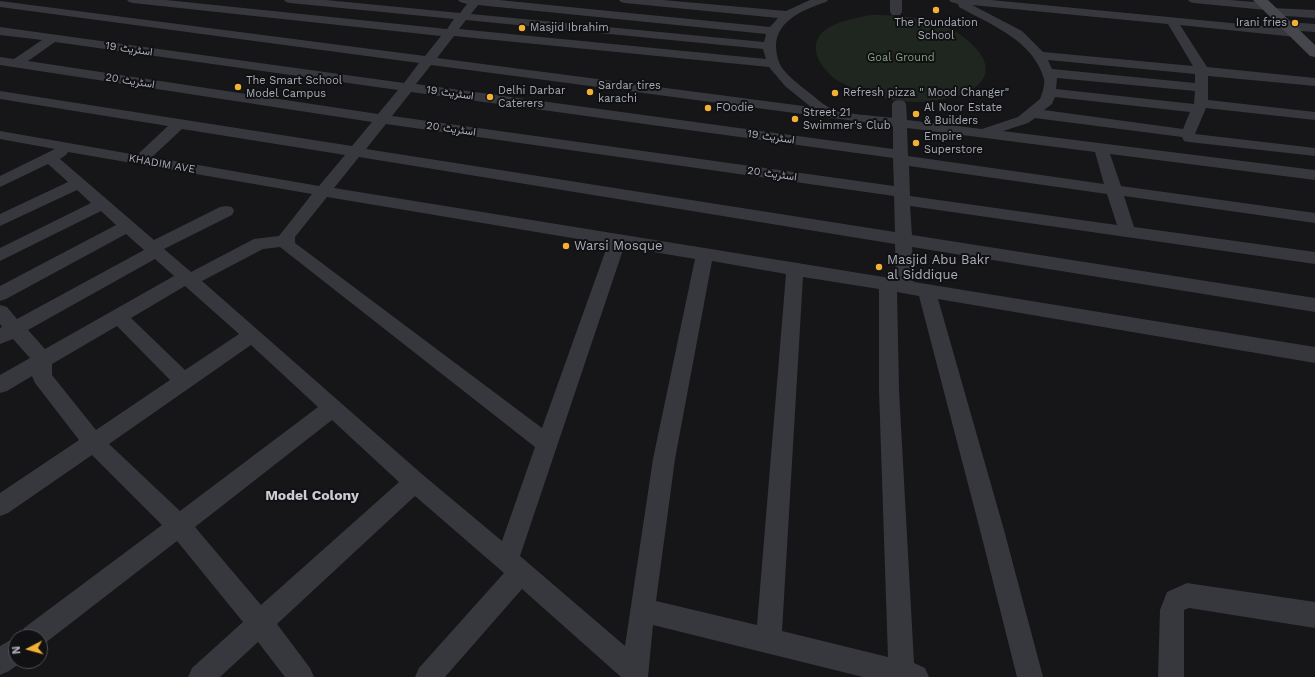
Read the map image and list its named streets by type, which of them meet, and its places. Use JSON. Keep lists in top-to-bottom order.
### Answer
{
  "streets": {
    "street": ["اسٹریٹ 19", "اسٹریٹ 20", "KHADIM AVE"]
  },
  "districts": ["Model Colony"],
  "parks": ["Goal Ground"],
  "places": [
    "The Foundation School",
    "Irani fries",
    "Masjid Ibrahim",
    "The Smart School Model Campus",
    "Sardar tires karachi",
    "Refresh pizza \" Mood Changer\"",
    "Delhi Darbar Caterers",
    "FOodie",
    "Al Noor Estate & Builders",
    "Street 21 Swimmer's Club",
    "Empire Superstore",
    "Warsi Mosque",
    "Masjid Abu Bakr al Siddique"
  ],
  "north": "left"
}
